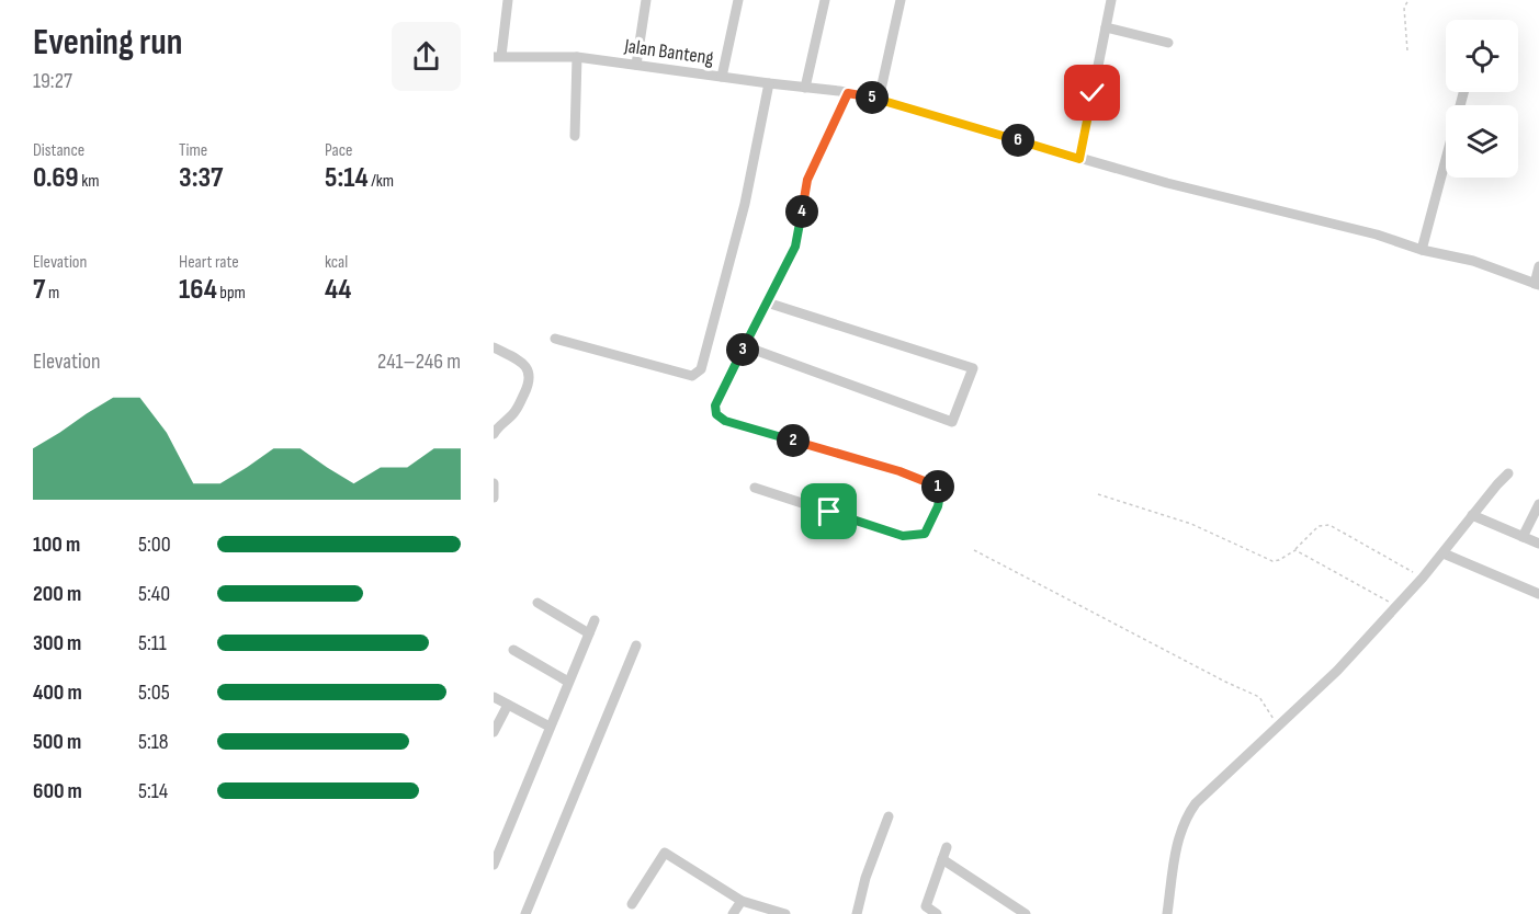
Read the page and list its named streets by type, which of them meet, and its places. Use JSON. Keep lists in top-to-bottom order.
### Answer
{
  "streets": {
    "street": ["Jalan Banteng"]
  },
  "page": {
    "heading": ["Evening run", "19:27"],
    "pins": [
      "5",
      "6",
      "4",
      "3",
      "2",
      "1"
    ],
    "stats": [
      ["Distance", "0.69 km"],
      ["Time", "3:37"],
      ["Pace", "5:14 /km"],
      ["Elevation", "7 m"],
      ["Heart rate", "164 bpm"],
      ["kcal", "44"]
    ],
    "chart": ["Elevation", "241–246 m"],
    "list": [
      {
        "name": "100 m",
        "note": "5:00"
      },
      {
        "name": "200 m",
        "note": "5:40"
      },
      {
        "name": "300 m",
        "note": "5:11"
      },
      {
        "name": "400 m",
        "note": "5:05"
      },
      {
        "name": "500 m",
        "note": "5:18"
      },
      {
        "name": "600 m",
        "note": "5:14"
      }
    ]
  }
}
